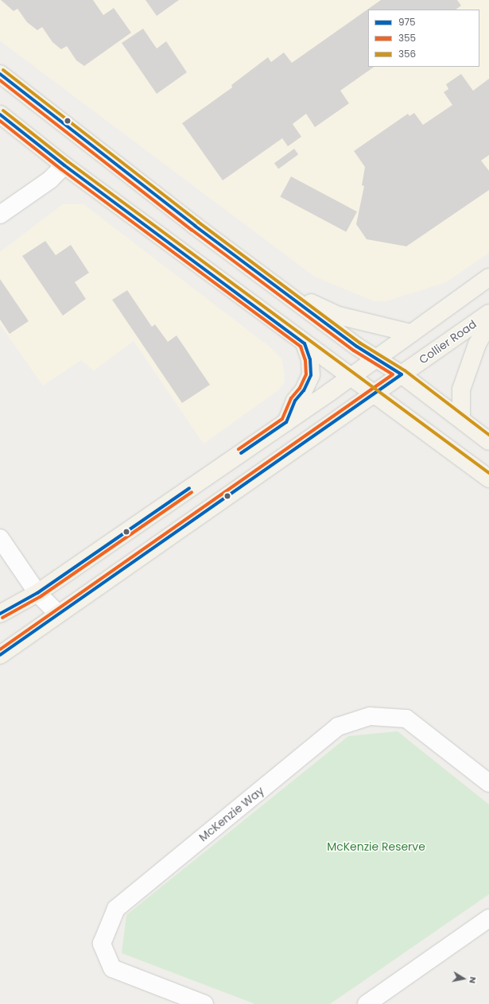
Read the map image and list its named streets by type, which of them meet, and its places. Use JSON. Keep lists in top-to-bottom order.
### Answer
{
  "streets": {
    "main road": ["Collier Road"],
    "street": ["McKenzie Way"]
  },
  "parks": ["McKenzie Reserve"],
  "lines": ["transit line 356", "transit line 975", "transit line 355"],
  "legend": ["975", "355", "356"],
  "north": "right"
}
